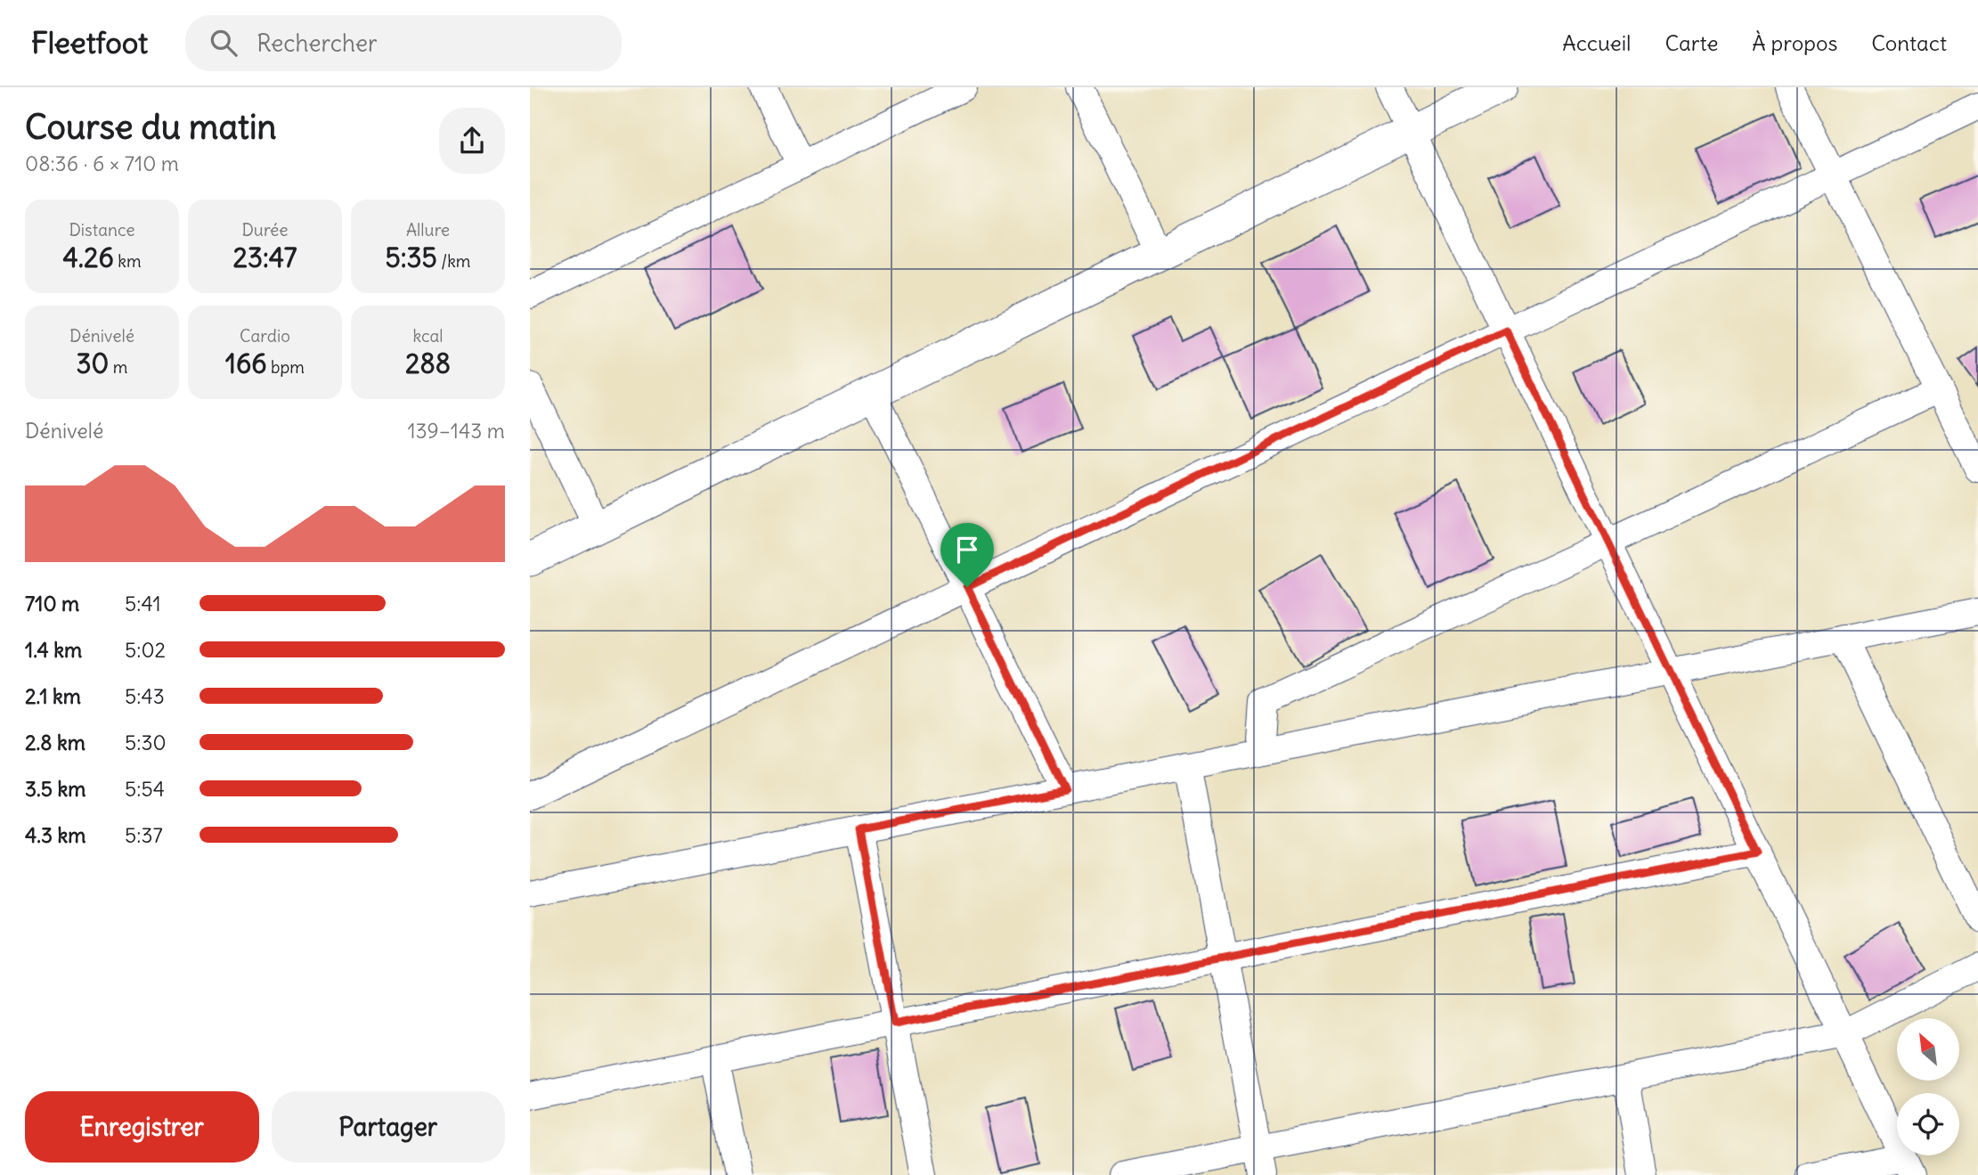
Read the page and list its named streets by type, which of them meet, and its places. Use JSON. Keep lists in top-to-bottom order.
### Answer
{
  "north": "top left",
  "page": {
    "header": "Fleetfoot",
    "search": "Rechercher",
    "nav": [
      "Accueil",
      "Carte",
      "À propos",
      "Contact"
    ],
    "heading": ["Course du matin", "08:36 · 6 × 710 m"],
    "stats": [
      ["Distance", "4.26 km"],
      ["Durée", "23:47"],
      ["Allure", "5:35 /km"],
      ["Dénivelé", "30 m"],
      ["Cardio", "166 bpm"],
      ["kcal", "288"]
    ],
    "chart": ["Dénivelé", "139–143 m"],
    "list": [
      {
        "name": "710 m",
        "note": "5:41"
      },
      {
        "name": "1.4 km",
        "note": "5:02"
      },
      {
        "name": "2.1 km",
        "note": "5:43"
      },
      {
        "name": "2.8 km",
        "note": "5:30"
      },
      {
        "name": "3.5 km",
        "note": "5:54"
      },
      {
        "name": "4.3 km",
        "note": "5:37"
      }
    ],
    "buttons": ["Enregistrer", "Partager"]
  }
}
